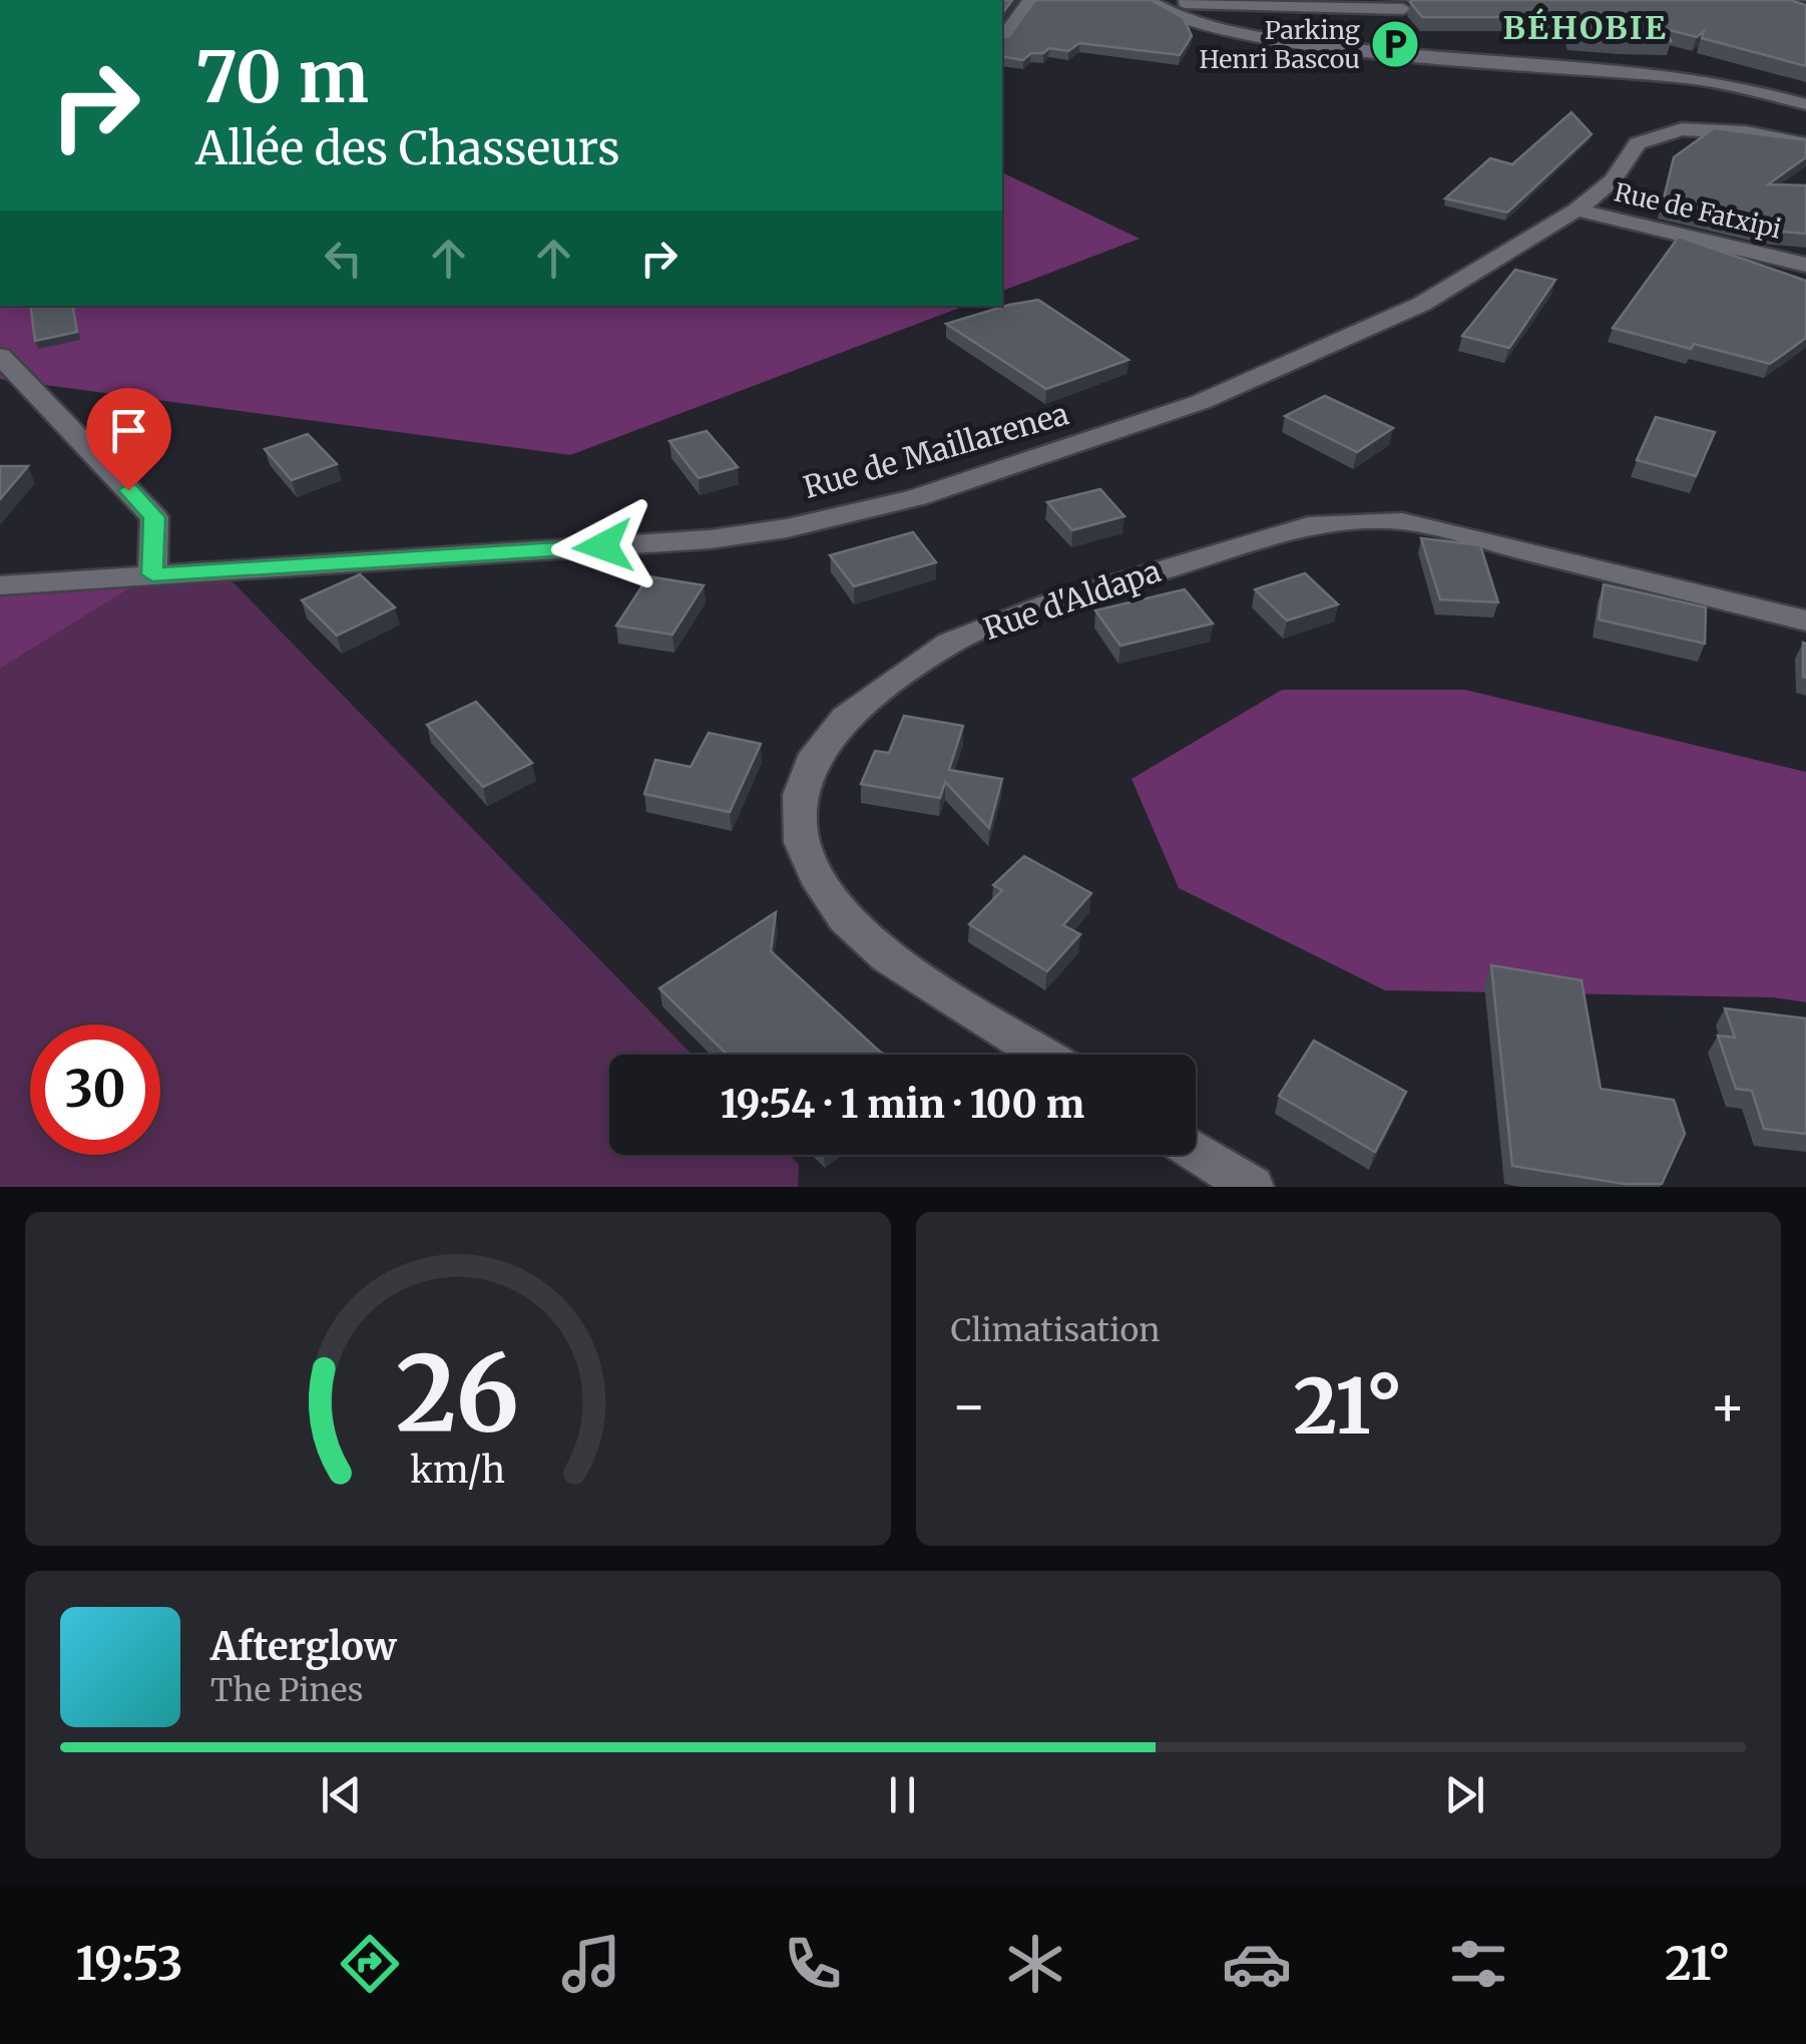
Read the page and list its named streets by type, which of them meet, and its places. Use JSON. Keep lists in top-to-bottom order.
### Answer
{
  "streets": {
    "street": ["Rue de Fatxipi", "Rue de Maillarenea", "Rue d'Aldapa"]
  },
  "crossings": [
    ["Rue de Fatxipi", "Rue de Maillarenea"]
  ],
  "districts": ["BÉHOBIE"],
  "places": {
    "parking": ["Parking Henri Bascou"]
  },
  "page": {
    "turn": ["70 m", "Allée des Chasseurs"],
    "limit": "30",
    "trip": "19:54 · 1 min · 100 m",
    "tile": "Climatisation",
    "heat": ["−", "21°", "+"],
    "song": ["Afterglow", "The Pines"],
    "tabs": ["19:53", "21°"],
    "gauge": ["26", "km/h"]
  }
}
